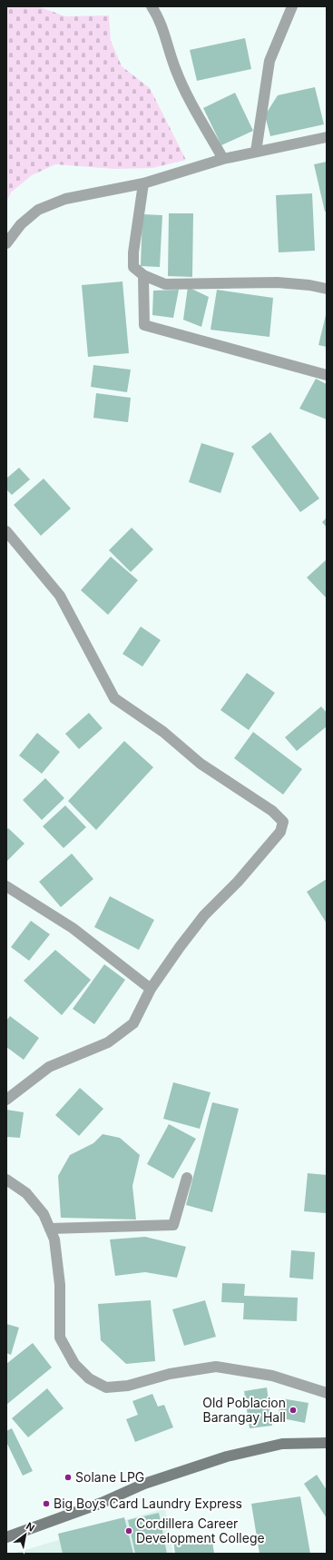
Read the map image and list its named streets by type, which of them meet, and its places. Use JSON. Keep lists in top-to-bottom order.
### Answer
{
  "places": [
    "Old Poblacion Barangay Hall",
    "Solane LPG",
    "Big Boys Card Laundry Express",
    "Cordillera Career Development College"
  ],
  "north": "top right"
}
